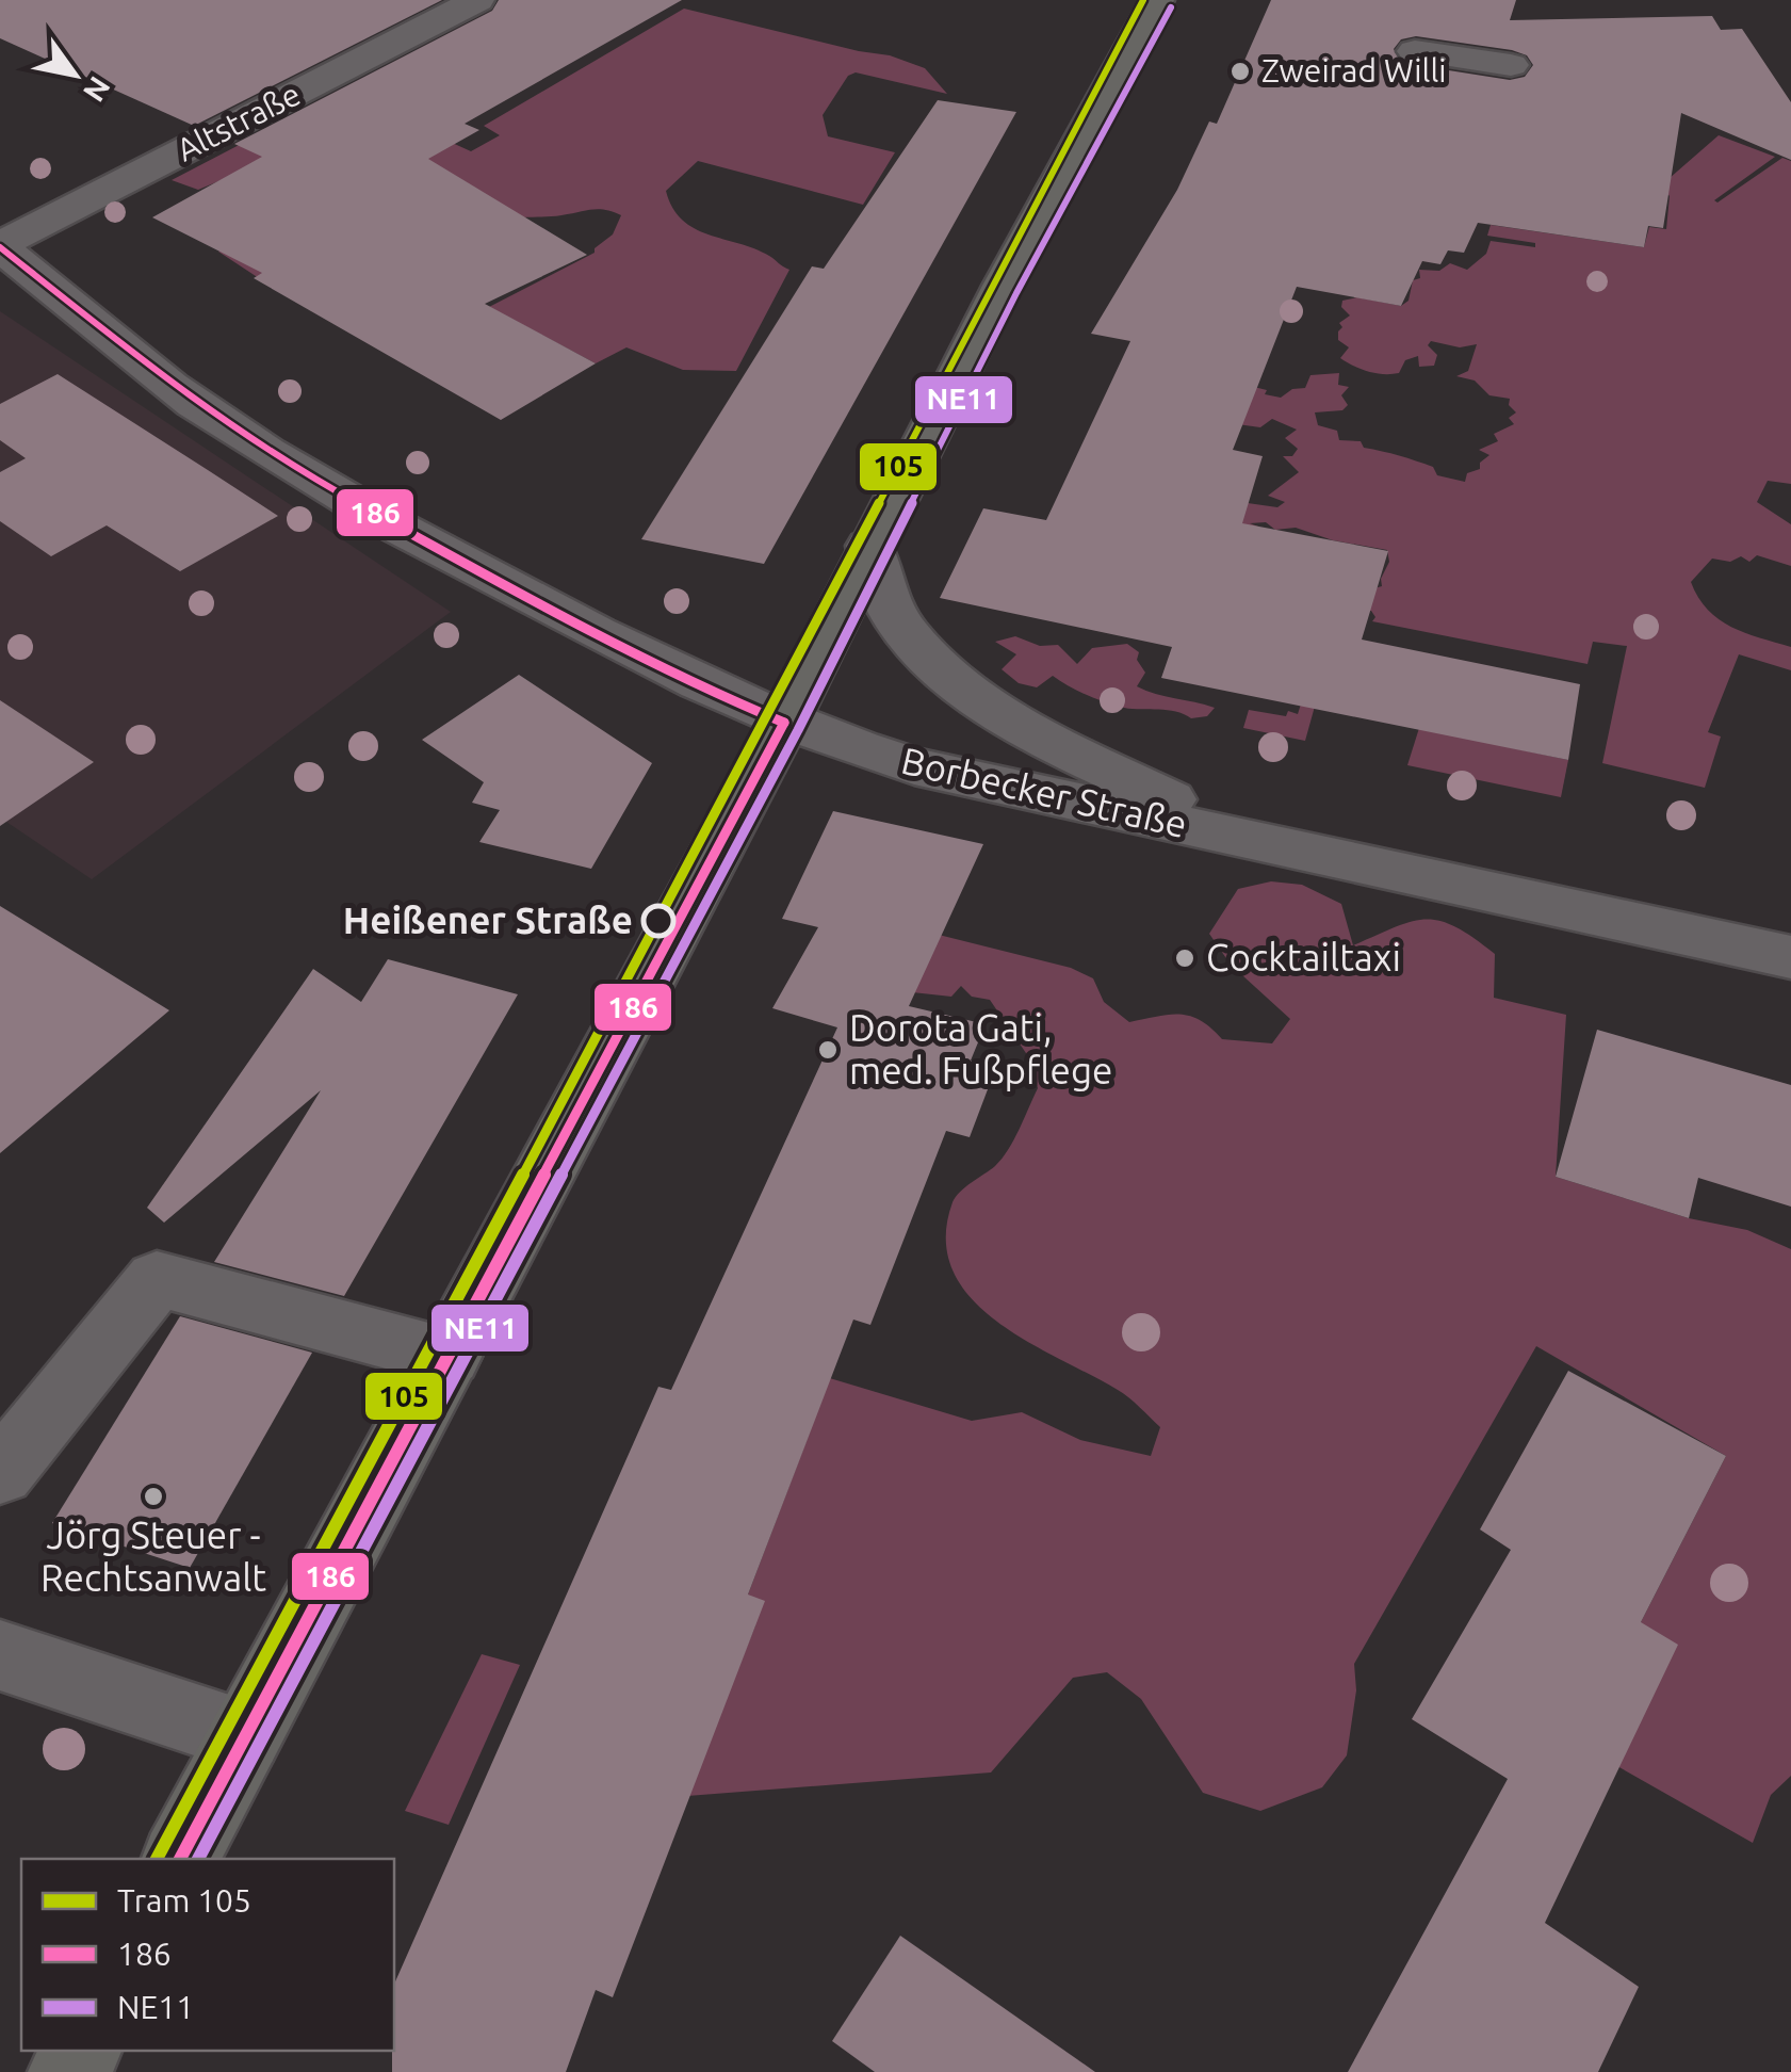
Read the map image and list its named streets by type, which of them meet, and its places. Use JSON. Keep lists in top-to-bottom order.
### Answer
{
  "streets": {
    "street": ["Altstraße", "Borbecker Straße"]
  },
  "places": [
    "Zweirad Willi",
    "Heißener Straße",
    "Cocktailtaxi",
    "Dorota Gati, med. Fußpflege",
    "Jörg Steuer - Rechtsanwalt"
  ],
  "lines": ["tram line 105", "transit line NE11", "transit line 186"],
  "legend": ["Tram 105", "186", "NE11"],
  "north": "bottom right"
}
